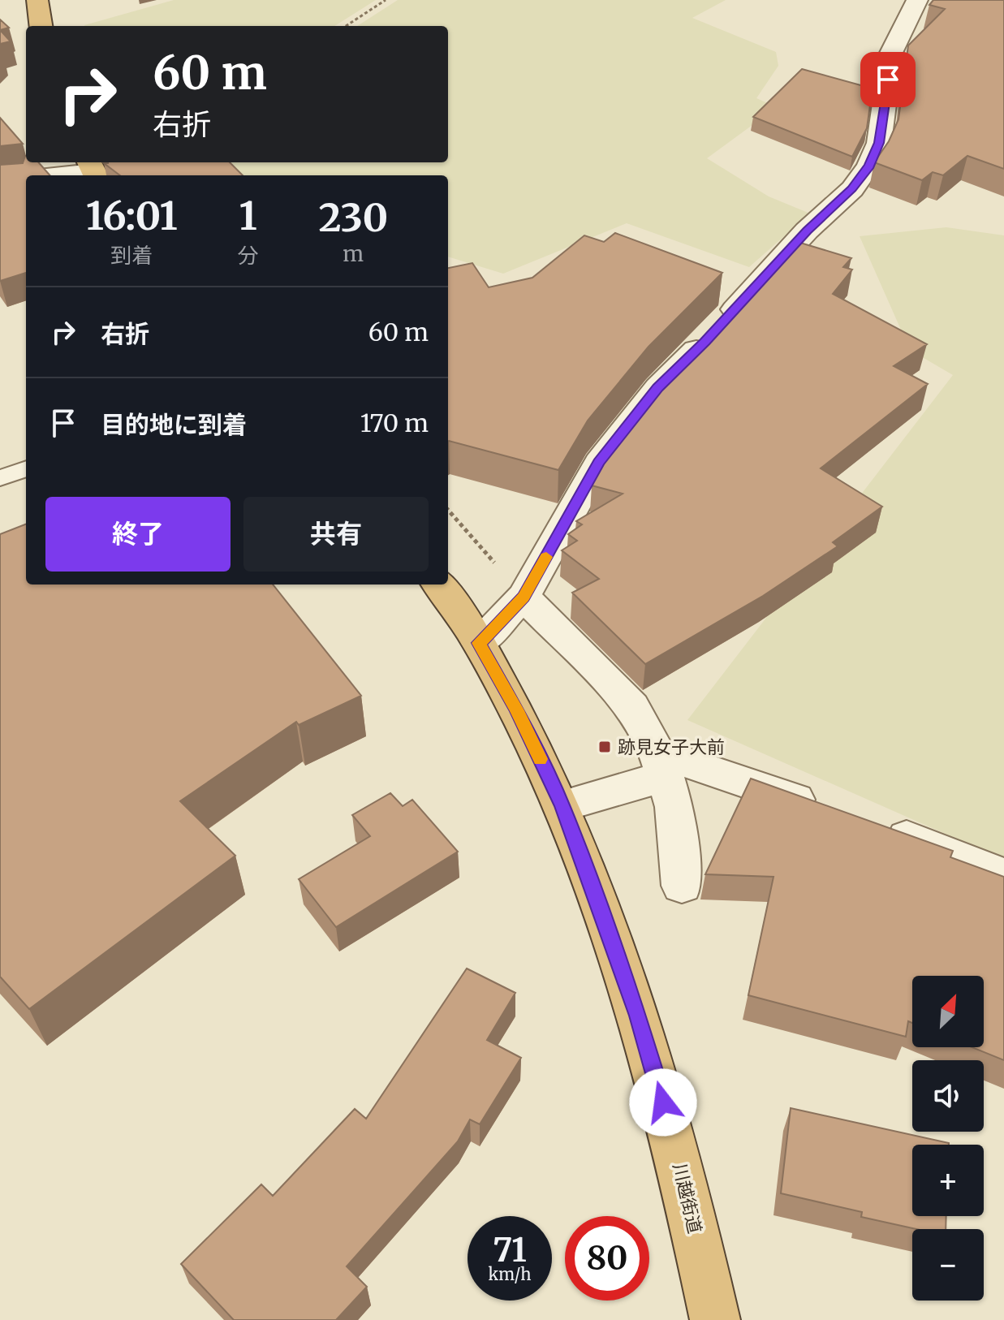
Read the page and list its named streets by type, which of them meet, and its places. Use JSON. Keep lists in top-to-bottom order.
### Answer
{
  "streets": {
    "highway": ["川越街道"]
  },
  "places": {
    "transit": ["跡見女子大前"]
  },
  "north": "top right",
  "page": {
    "turn": ["60 m", "右折"],
    "eta": [
      "16:01",
      "到着",
      "1",
      "分",
      "230",
      "m"
    ],
    "list": [
      {
        "name": "右折",
        "value": "60 m"
      },
      {
        "name": "目的地に到着",
        "value": "170 m"
      }
    ],
    "buttons": ["終了", "共有"],
    "map_buttons": ["+", "−"],
    "speed": "71 km/h",
    "limit": "80"
  }
}
